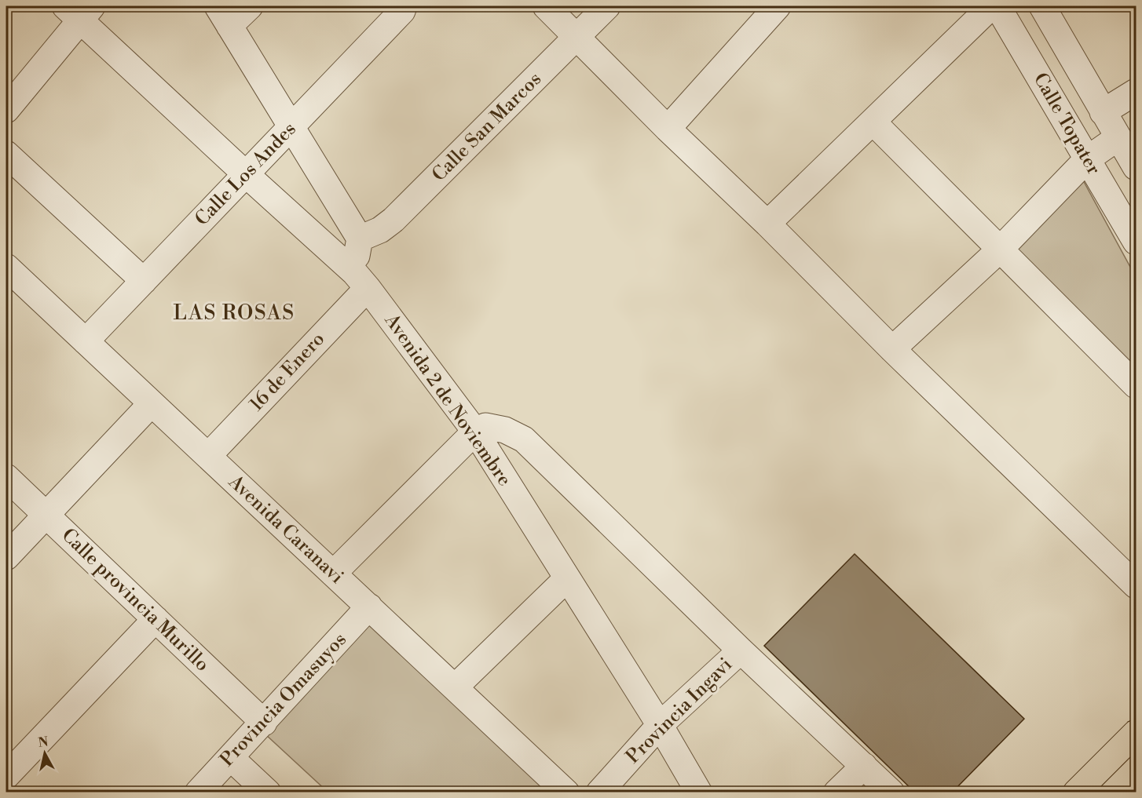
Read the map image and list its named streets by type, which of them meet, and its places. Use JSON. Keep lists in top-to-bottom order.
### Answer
{
  "streets": {
    "street": [
      "Calle Topater",
      "Calle San Marcos",
      "Calle Los Andes",
      "16 de Enero",
      "Avenida 2 de Noviembre",
      "Avenida Caranavi",
      "Calle provincia Murillo",
      "Provincia Omasuyos",
      "Provincia Ingavi"
    ]
  },
  "crossings": [
    ["Calle Los Andes", "Avenida 2 de Noviembre"],
    ["Calle Los Andes", "Avenida Caranavi"],
    ["16 de Enero", "Avenida 2 de Noviembre"],
    ["16 de Enero", "Avenida Caranavi"],
    ["Avenida 2 de Noviembre", "Provincia Ingavi"],
    ["Avenida Caranavi", "Provincia Omasuyos"],
    ["Calle provincia Murillo", "Provincia Omasuyos"]
  ],
  "districts": ["LAS ROSAS"],
  "north": "top"
}
